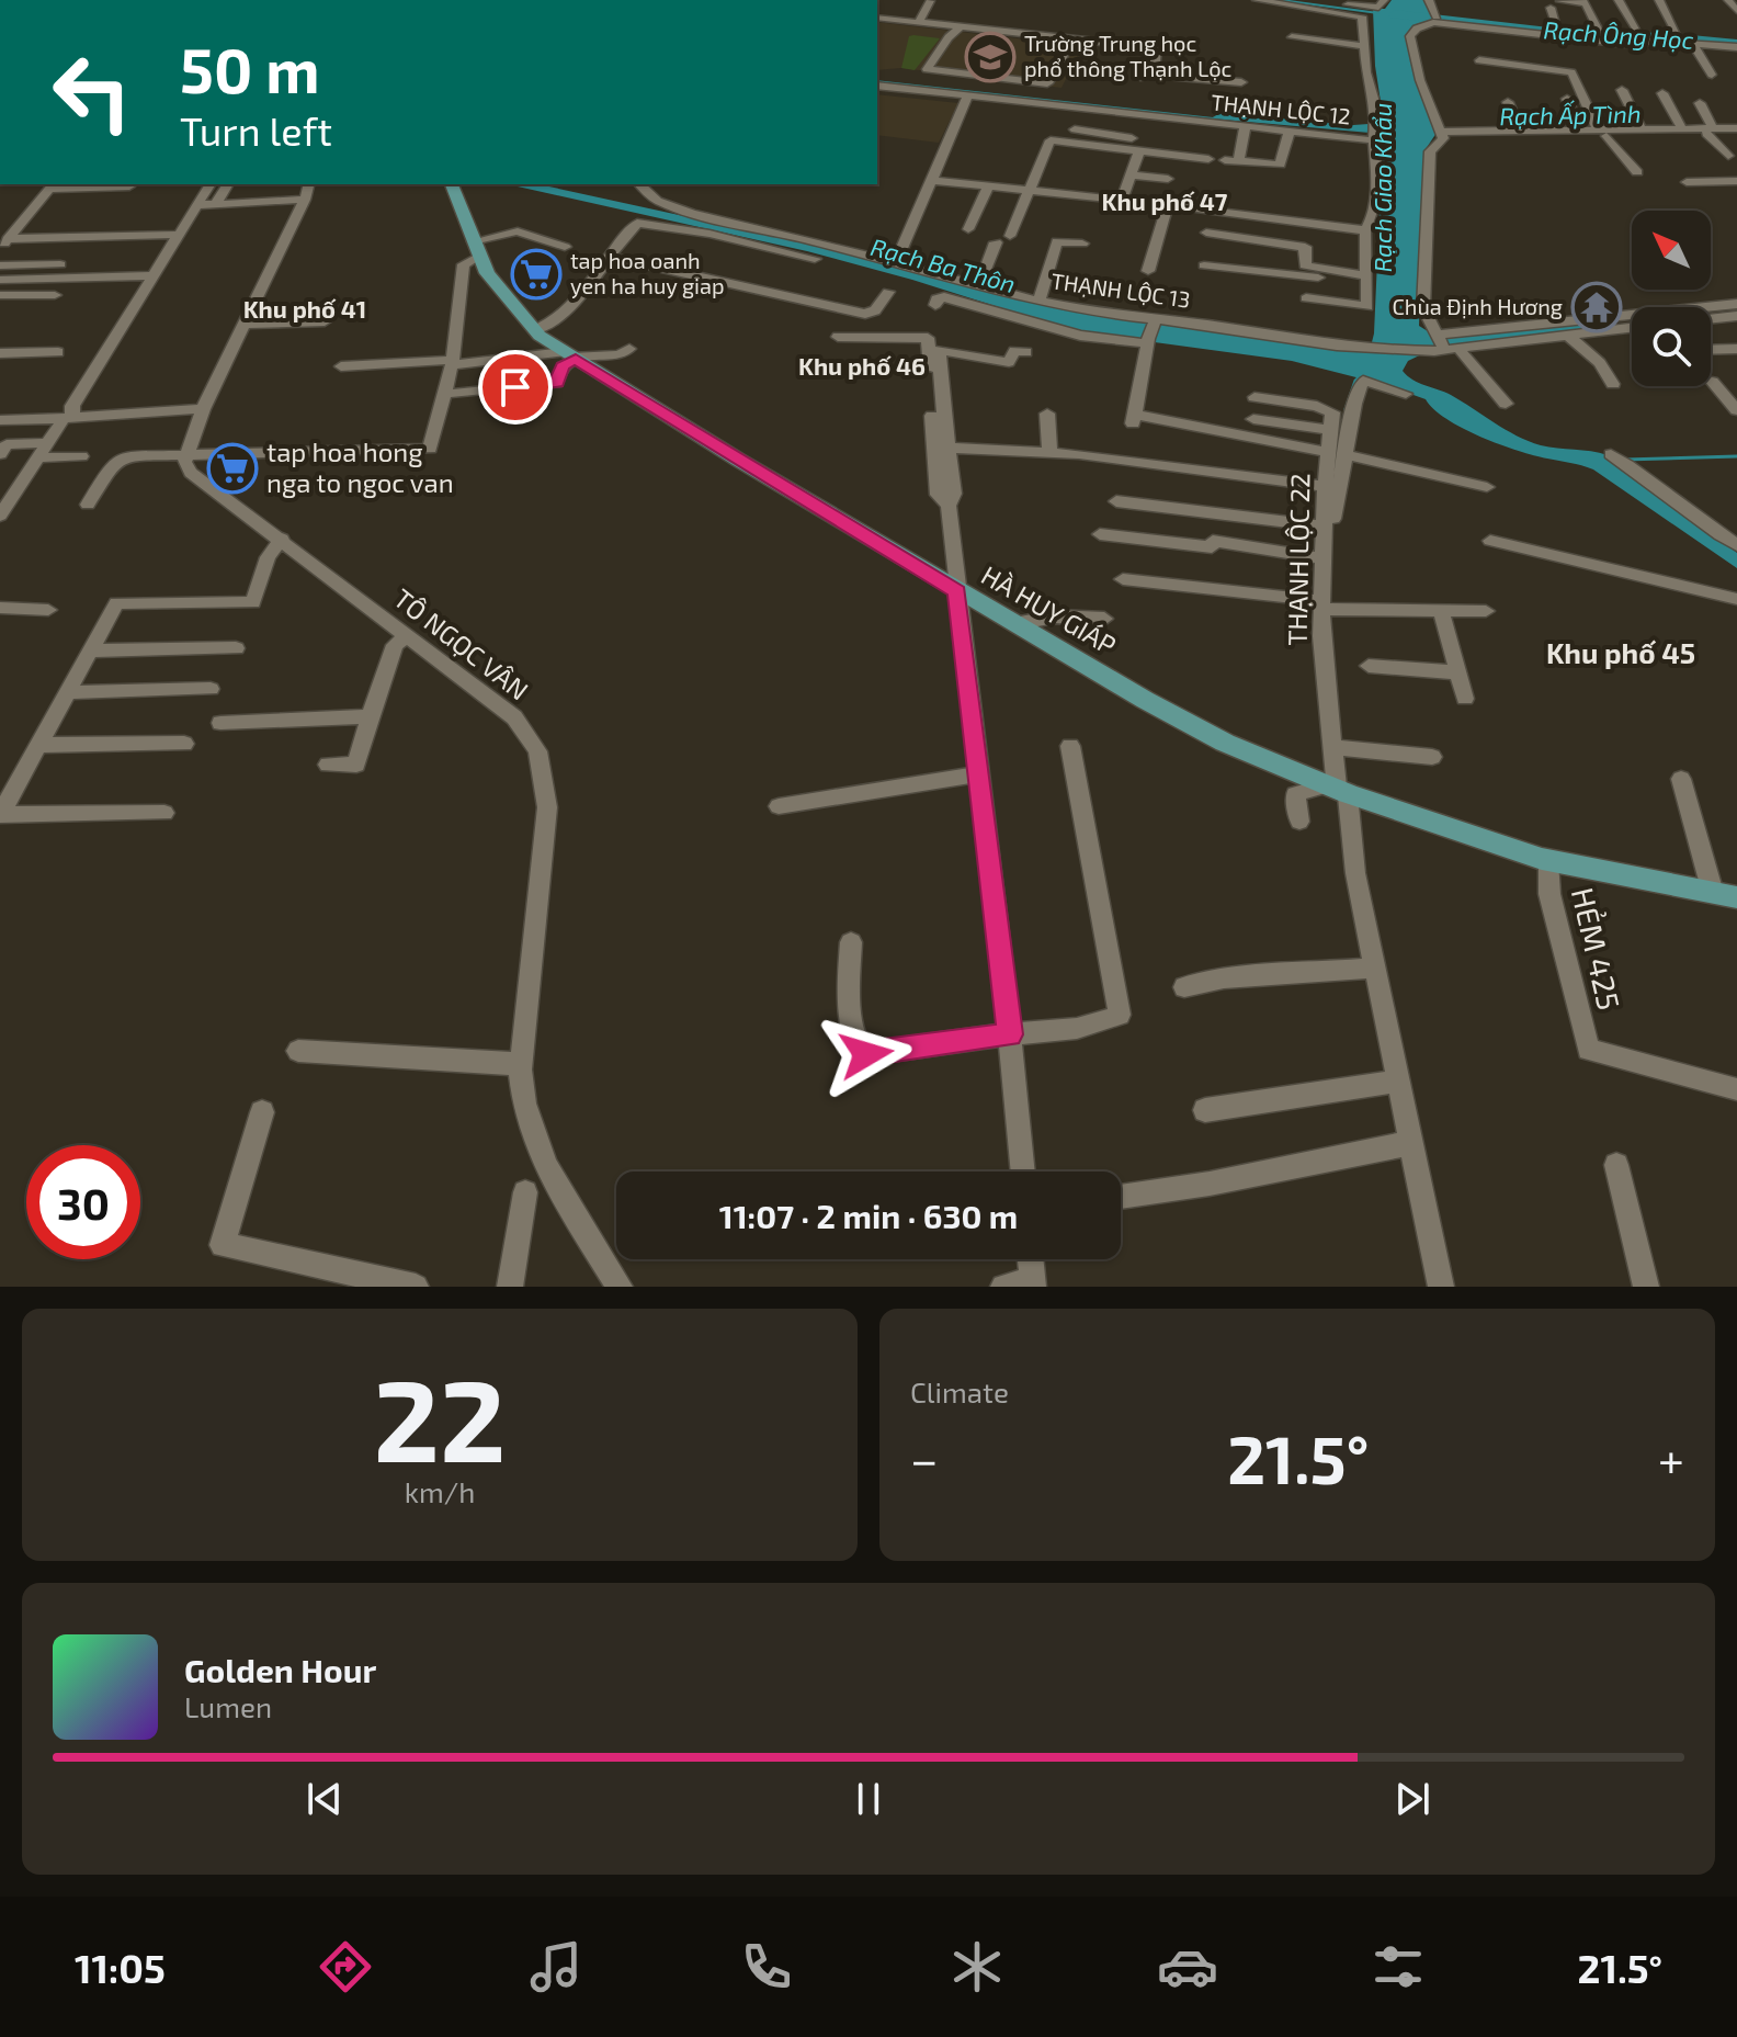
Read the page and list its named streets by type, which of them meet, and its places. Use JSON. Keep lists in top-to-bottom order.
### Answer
{
  "streets": {
    "main road": ["HÀ HUY GIÁP"],
    "street": [
      "THẠNH LỘC 12",
      "THẠNH LỘC 13",
      "THẠNH LỘC 22",
      "TÔ NGỌC VÂN",
      "HẺM 425"
    ]
  },
  "crossings": [
    ["THẠNH LỘC 22", "HÀ HUY GIÁP"],
    ["HÀ HUY GIÁP", "HẺM 425"]
  ],
  "districts": [
    "Khu phố 47",
    "Khu phố 41",
    "Khu phố 46",
    "Khu phố 45"
  ],
  "water": [
    "Rạch Ông Học",
    "Rạch Ấp Tình",
    "Rạch Giao Khẩu",
    "Rạch Ba Thôn"
  ],
  "places": {
    "school or university": ["Trường Trung học phổ thông Thạnh Lộc"],
    "supermarket": ["tap hoa oanh yen ha huy giap", "tap hoa hong nga to ngoc van"],
    "temple": ["Chùa Định Hương"]
  },
  "north": "top left",
  "page": {
    "turn": ["50 m", "Turn left"],
    "limit": "30",
    "trip": "11:07 · 2 min · 630 m",
    "tile": [
      ["22", "km/h"],
      "Climate"
    ],
    "heat": ["−", "21.5°", "+"],
    "song": ["Golden Hour", "Lumen"],
    "tabs": ["11:05", "21.5°"]
  }
}
